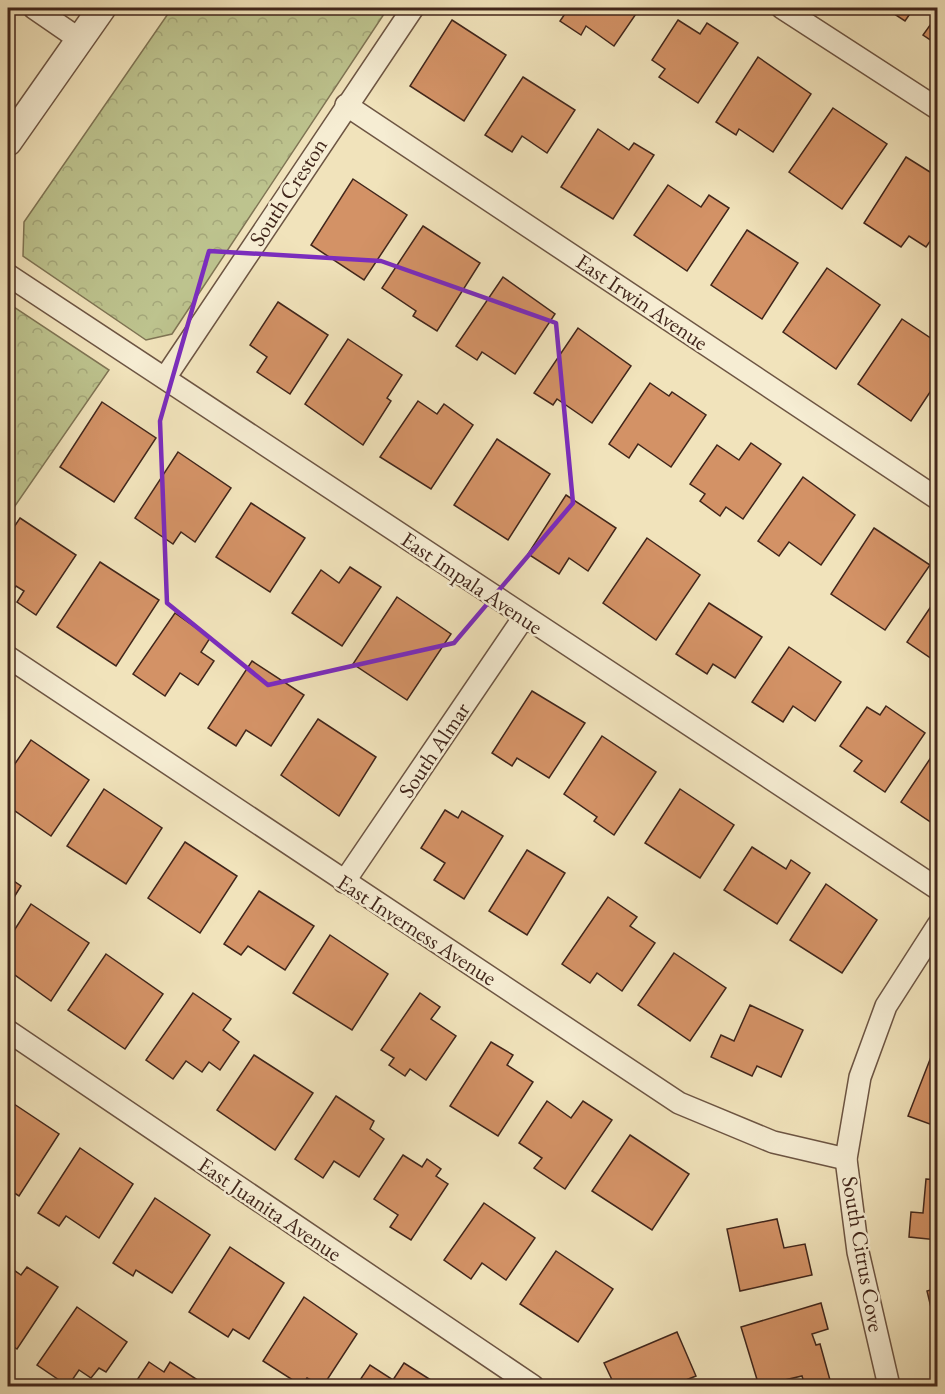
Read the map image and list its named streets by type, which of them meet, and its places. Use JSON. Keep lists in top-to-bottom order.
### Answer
{
  "streets": {
    "street": [
      "South Creston",
      "East Irwin Avenue",
      "East Impala Avenue",
      "South Almar",
      "East Inverness Avenue",
      "East Juanita Avenue",
      "South Citrus Cove"
    ]
  },
  "crossings": [
    ["South Creston", "East Irwin Avenue"],
    ["South Creston", "East Impala Avenue"],
    ["East Impala Avenue", "South Almar"],
    ["South Almar", "East Inverness Avenue"],
    ["East Inverness Avenue", "South Citrus Cove"]
  ]
}
